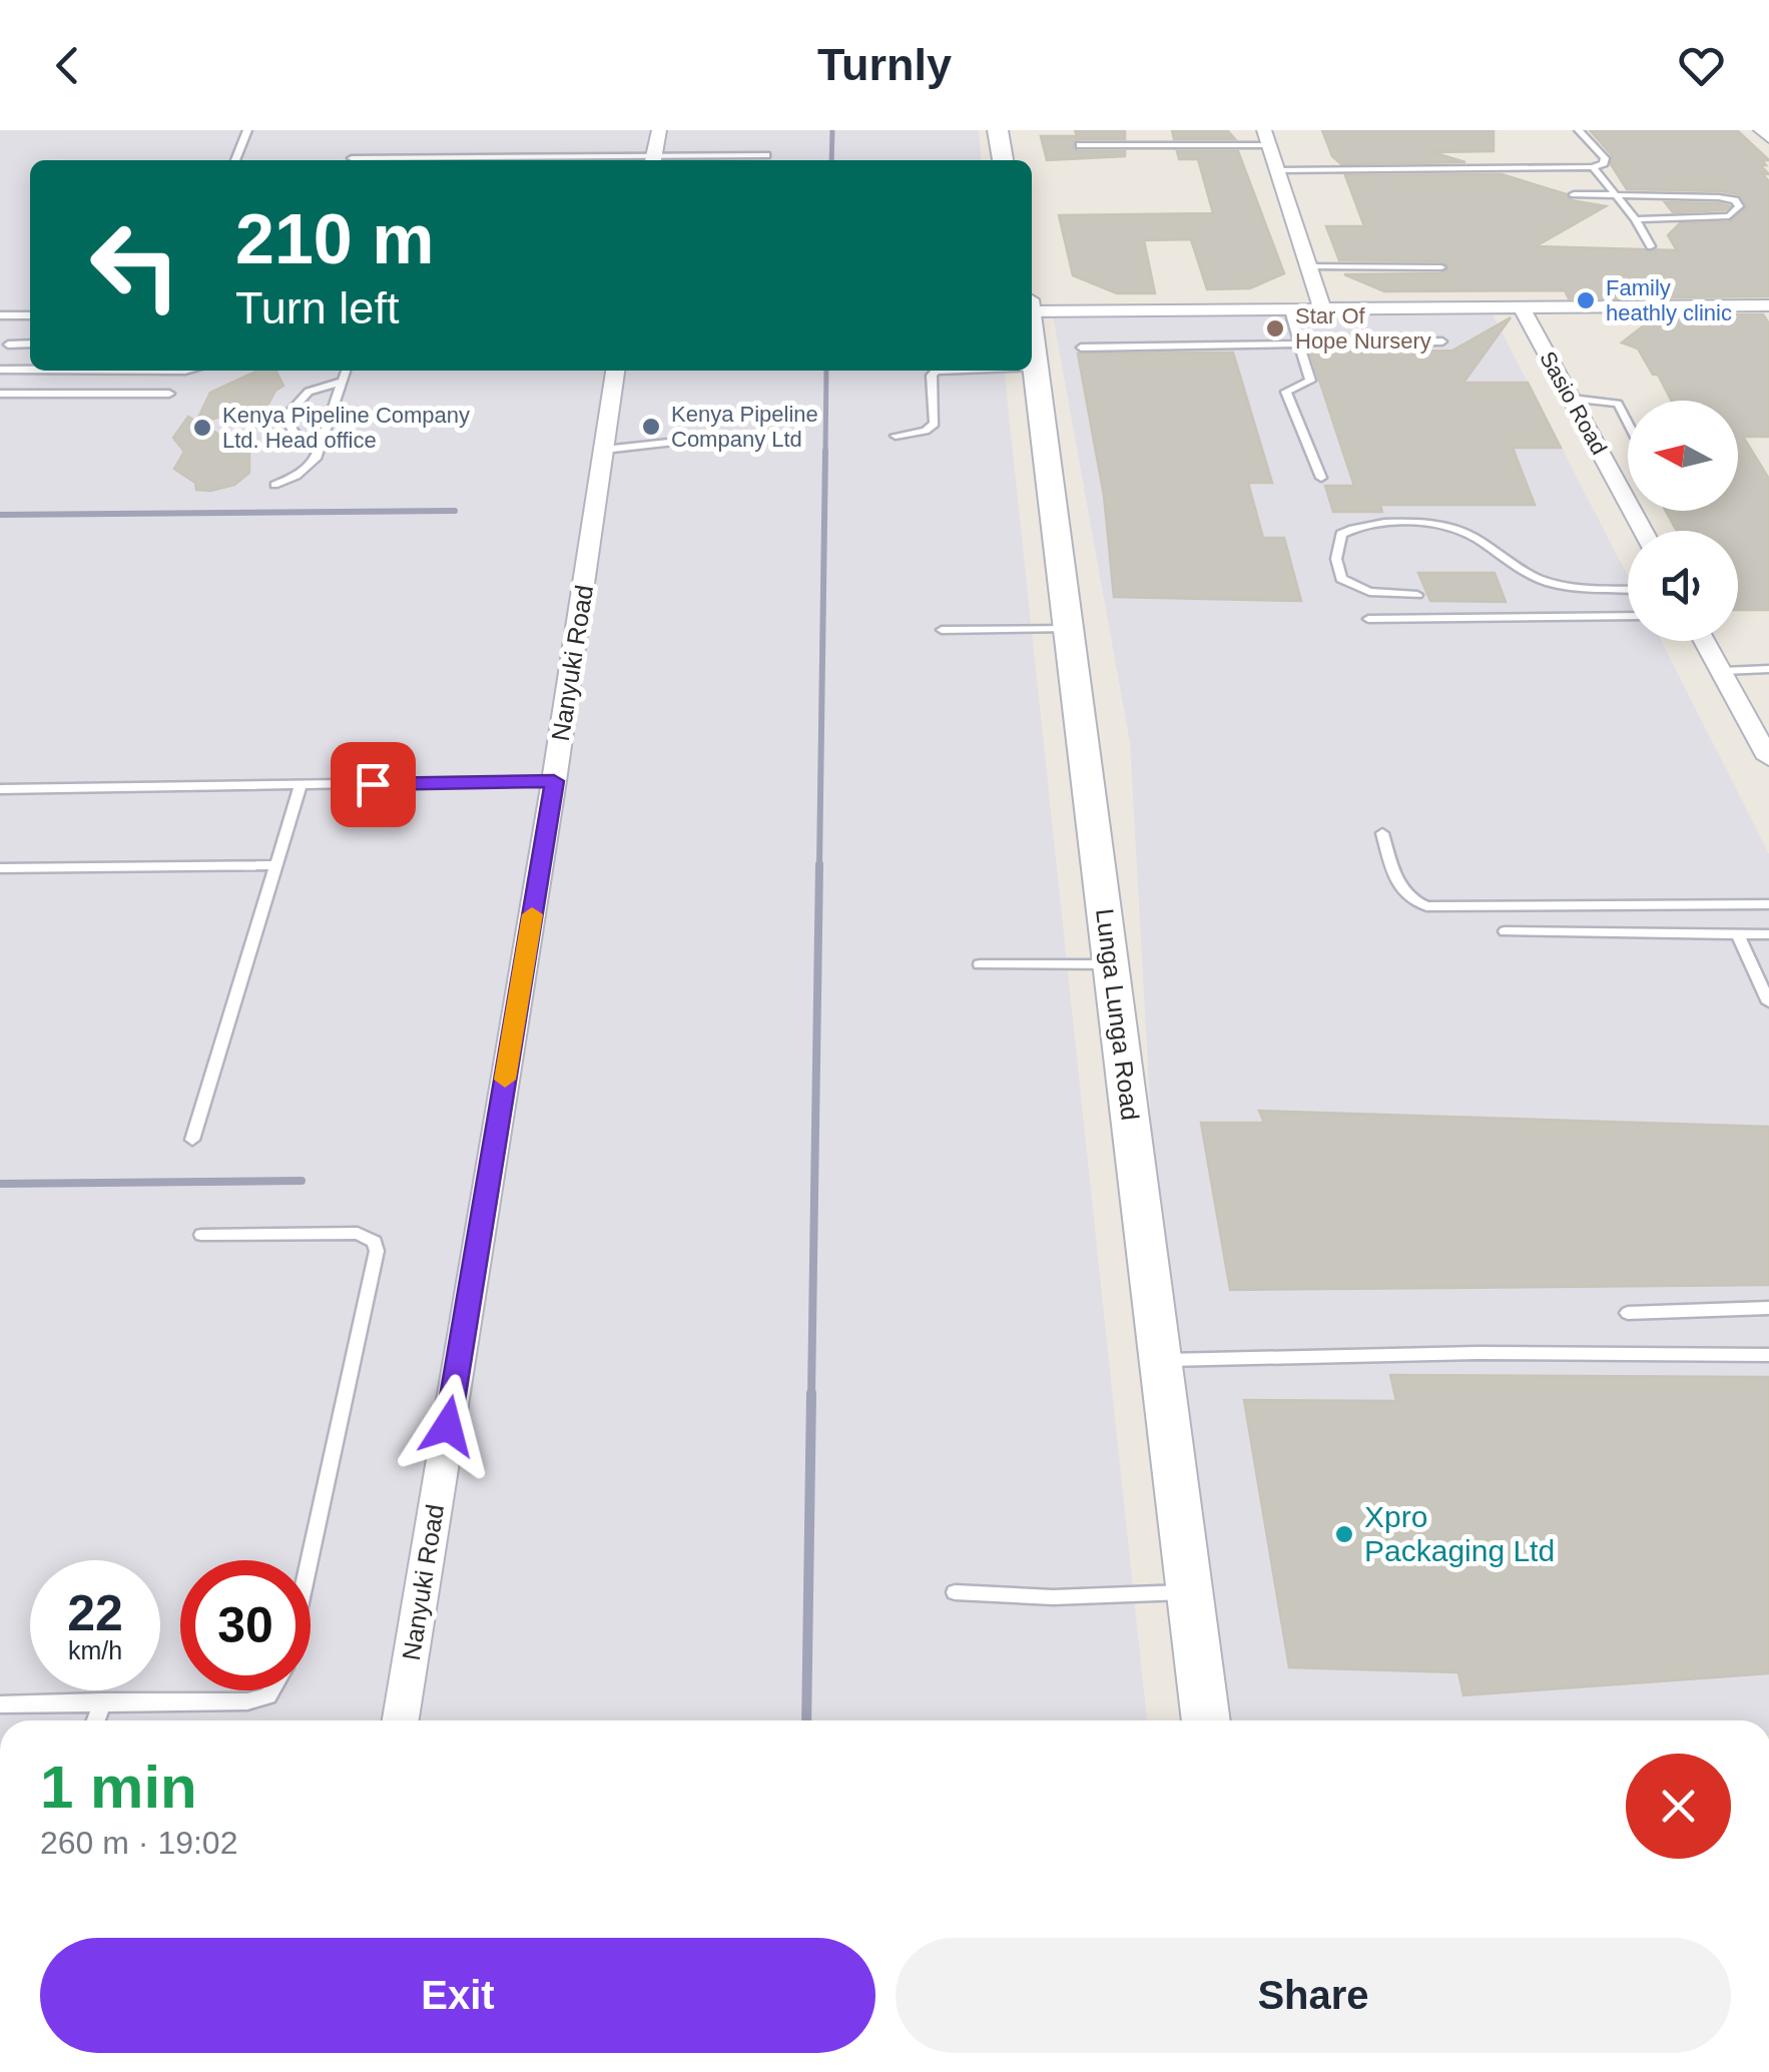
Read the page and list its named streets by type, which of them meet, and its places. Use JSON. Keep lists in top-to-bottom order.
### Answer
{
  "streets": {
    "main road": ["Lunga Lunga Road"],
    "street": ["Sasio Road", "Nanyuki Road"]
  },
  "places": [
    "Family heathly clinic",
    "Star Of Hope Nursery",
    "Kenya Pipeline Company Ltd",
    "Kenya Pipeline Company Ltd. Head office",
    "Xpro Packaging Ltd"
  ],
  "north": "left",
  "page": {
    "header": "Turnly",
    "turn": ["210 m", "Turn left"],
    "speed": "22 km/h",
    "limit": "30",
    "heading": ["1 min", "260 m · 19:02"],
    "buttons": ["Exit", "Share"]
  }
}
